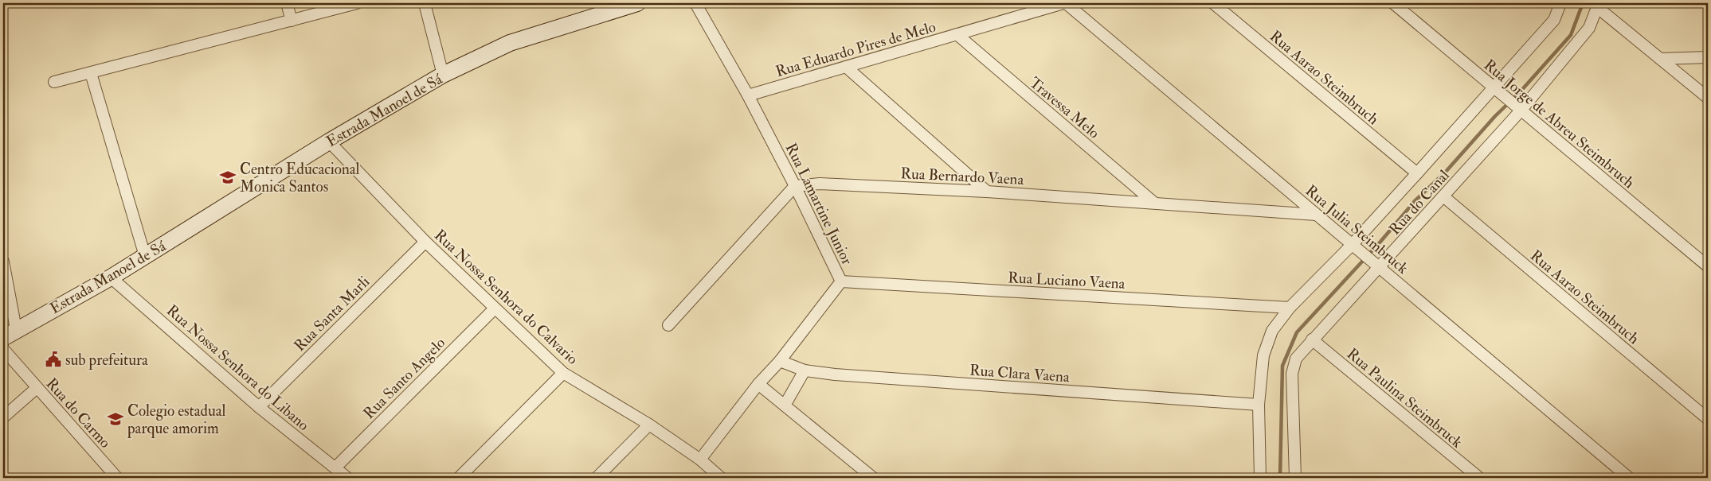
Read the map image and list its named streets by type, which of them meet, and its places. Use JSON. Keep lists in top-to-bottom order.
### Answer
{
  "streets": {
    "main road": ["Estrada Manoel de Sá"],
    "street": [
      "Rua Eduardo Pires de Melo",
      "Rua Aarao Steimbruch",
      "Travessa Melo",
      "Rua Jorge de Abreu Steimbruch",
      "Rua Bernardo Vaena",
      "Rua do Canal",
      "Rua Lamartine Junior",
      "Rua Julia Steimbruck",
      "Rua Luciano Vaena",
      "Rua Nossa Senhora do Calvario",
      "Rua Santa Marli",
      "Rua Nossa Senhora do Libano",
      "Rua Clara Vaena",
      "Rua Santo Angelo",
      "Rua Paulina Steimbruck",
      "Rua do Carmo"
    ]
  },
  "crossings": [
    ["Rua Eduardo Pires de Melo", "Travessa Melo"],
    ["Rua Eduardo Pires de Melo", "Rua Lamartine Junior"],
    ["Rua Eduardo Pires de Melo", "Rua Julia Steimbruck"],
    ["Rua Aarao Steimbruch", "Rua do Canal"],
    ["Travessa Melo", "Rua Bernardo Vaena"],
    ["Estrada Manoel de Sá", "Rua Nossa Senhora do Calvario"],
    ["Estrada Manoel de Sá", "Rua Nossa Senhora do Libano"],
    ["Rua Jorge de Abreu Steimbruch", "Rua do Canal"],
    ["Rua Bernardo Vaena", "Rua Lamartine Junior"],
    ["Rua Bernardo Vaena", "Rua Julia Steimbruck"],
    ["Rua do Canal", "Rua Julia Steimbruck"],
    ["Rua do Canal", "Rua Luciano Vaena"],
    ["Rua do Canal", "Rua Clara Vaena"],
    ["Rua do Canal", "Rua Paulina Steimbruck"],
    ["Rua Lamartine Junior", "Rua Luciano Vaena"],
    ["Rua Lamartine Junior", "Rua Nossa Senhora do Calvario"],
    ["Rua Lamartine Junior", "Rua Clara Vaena"],
    ["Rua Nossa Senhora do Calvario", "Rua Santa Marli"],
    ["Rua Nossa Senhora do Calvario", "Rua Santo Angelo"],
    ["Rua Santa Marli", "Rua Nossa Senhora do Libano"],
    ["Rua Nossa Senhora do Libano", "Rua Santo Angelo"]
  ],
  "places": {
    "school or university": ["Centro Educacional Monica Santos", "Colegio estadual parque amorim"],
    "public building": ["sub prefeitura"]
  }
}
